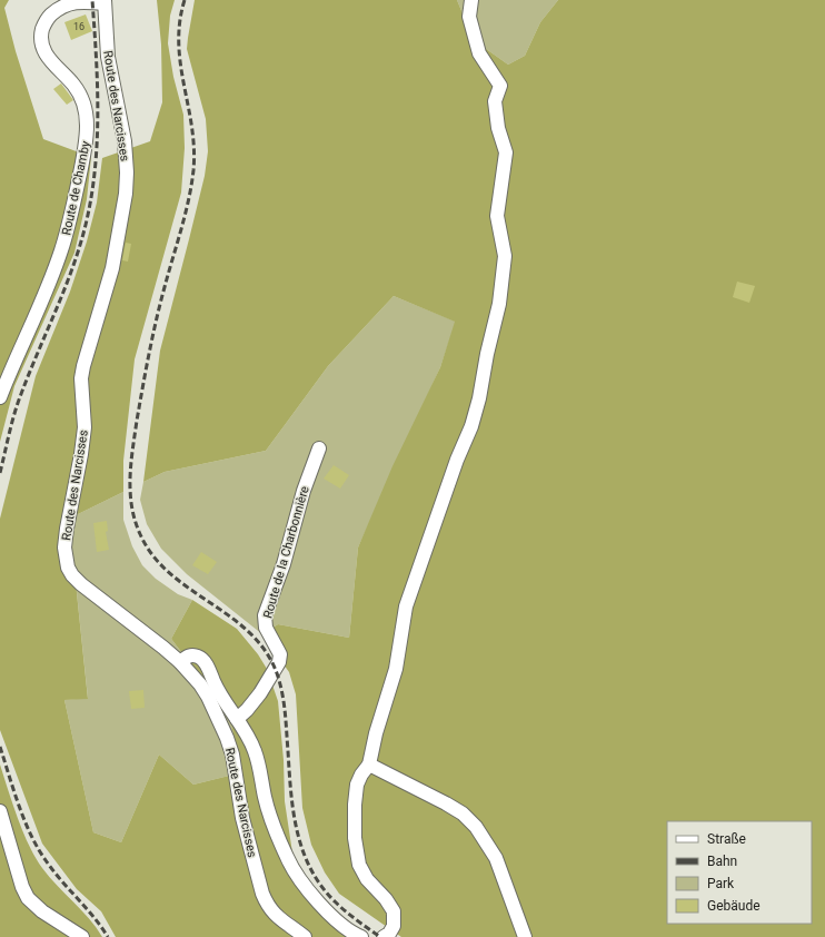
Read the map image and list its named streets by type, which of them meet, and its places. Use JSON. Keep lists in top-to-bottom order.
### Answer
{
  "streets": {
    "street": ["Route des Narcisses", "Route de Chamby", "Route de la Charbonnière"]
  },
  "crossings": [
    ["Route des Narcisses", "Route de Chamby"]
  ],
  "house_numbers": ["16"],
  "legend": [
    "Straße",
    "Bahn",
    "Park",
    "Gebäude"
  ]
}
